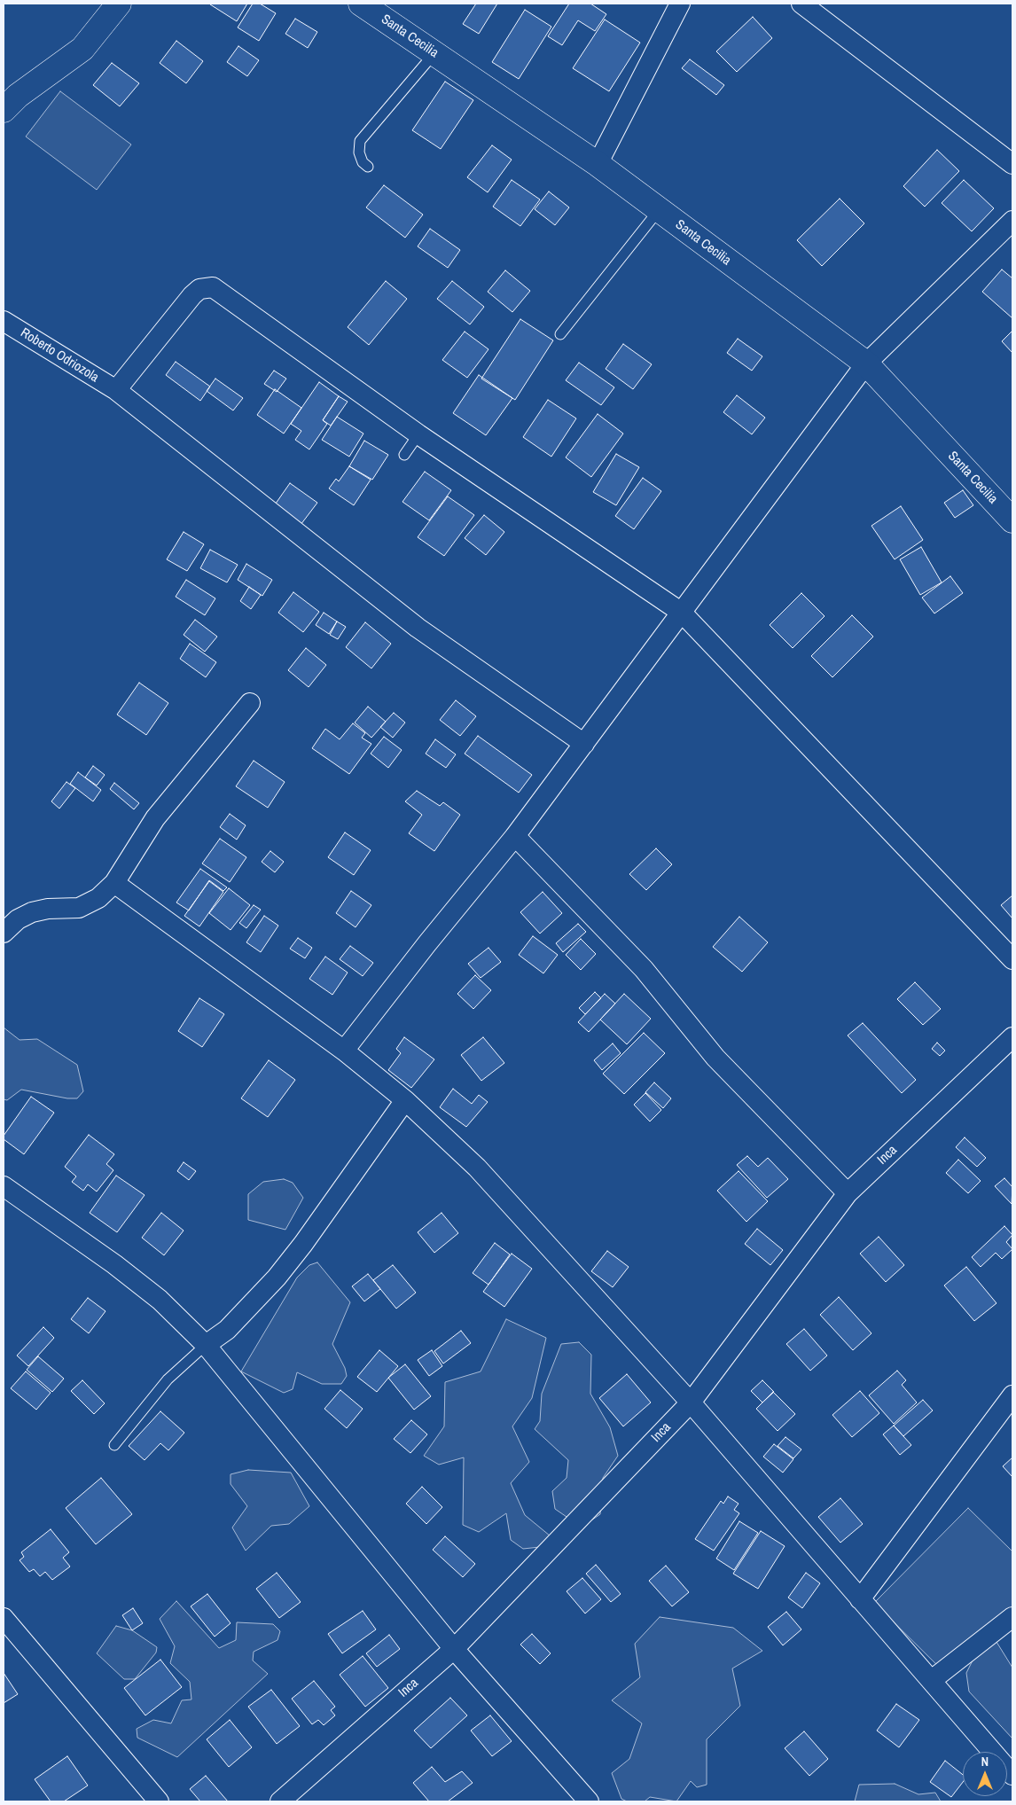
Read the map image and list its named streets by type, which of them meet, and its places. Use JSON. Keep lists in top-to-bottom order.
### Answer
{
  "streets": {
    "street": ["Santa Cecilia", "Roberto Odriozola", "Inca"]
  },
  "north": "top"
}
